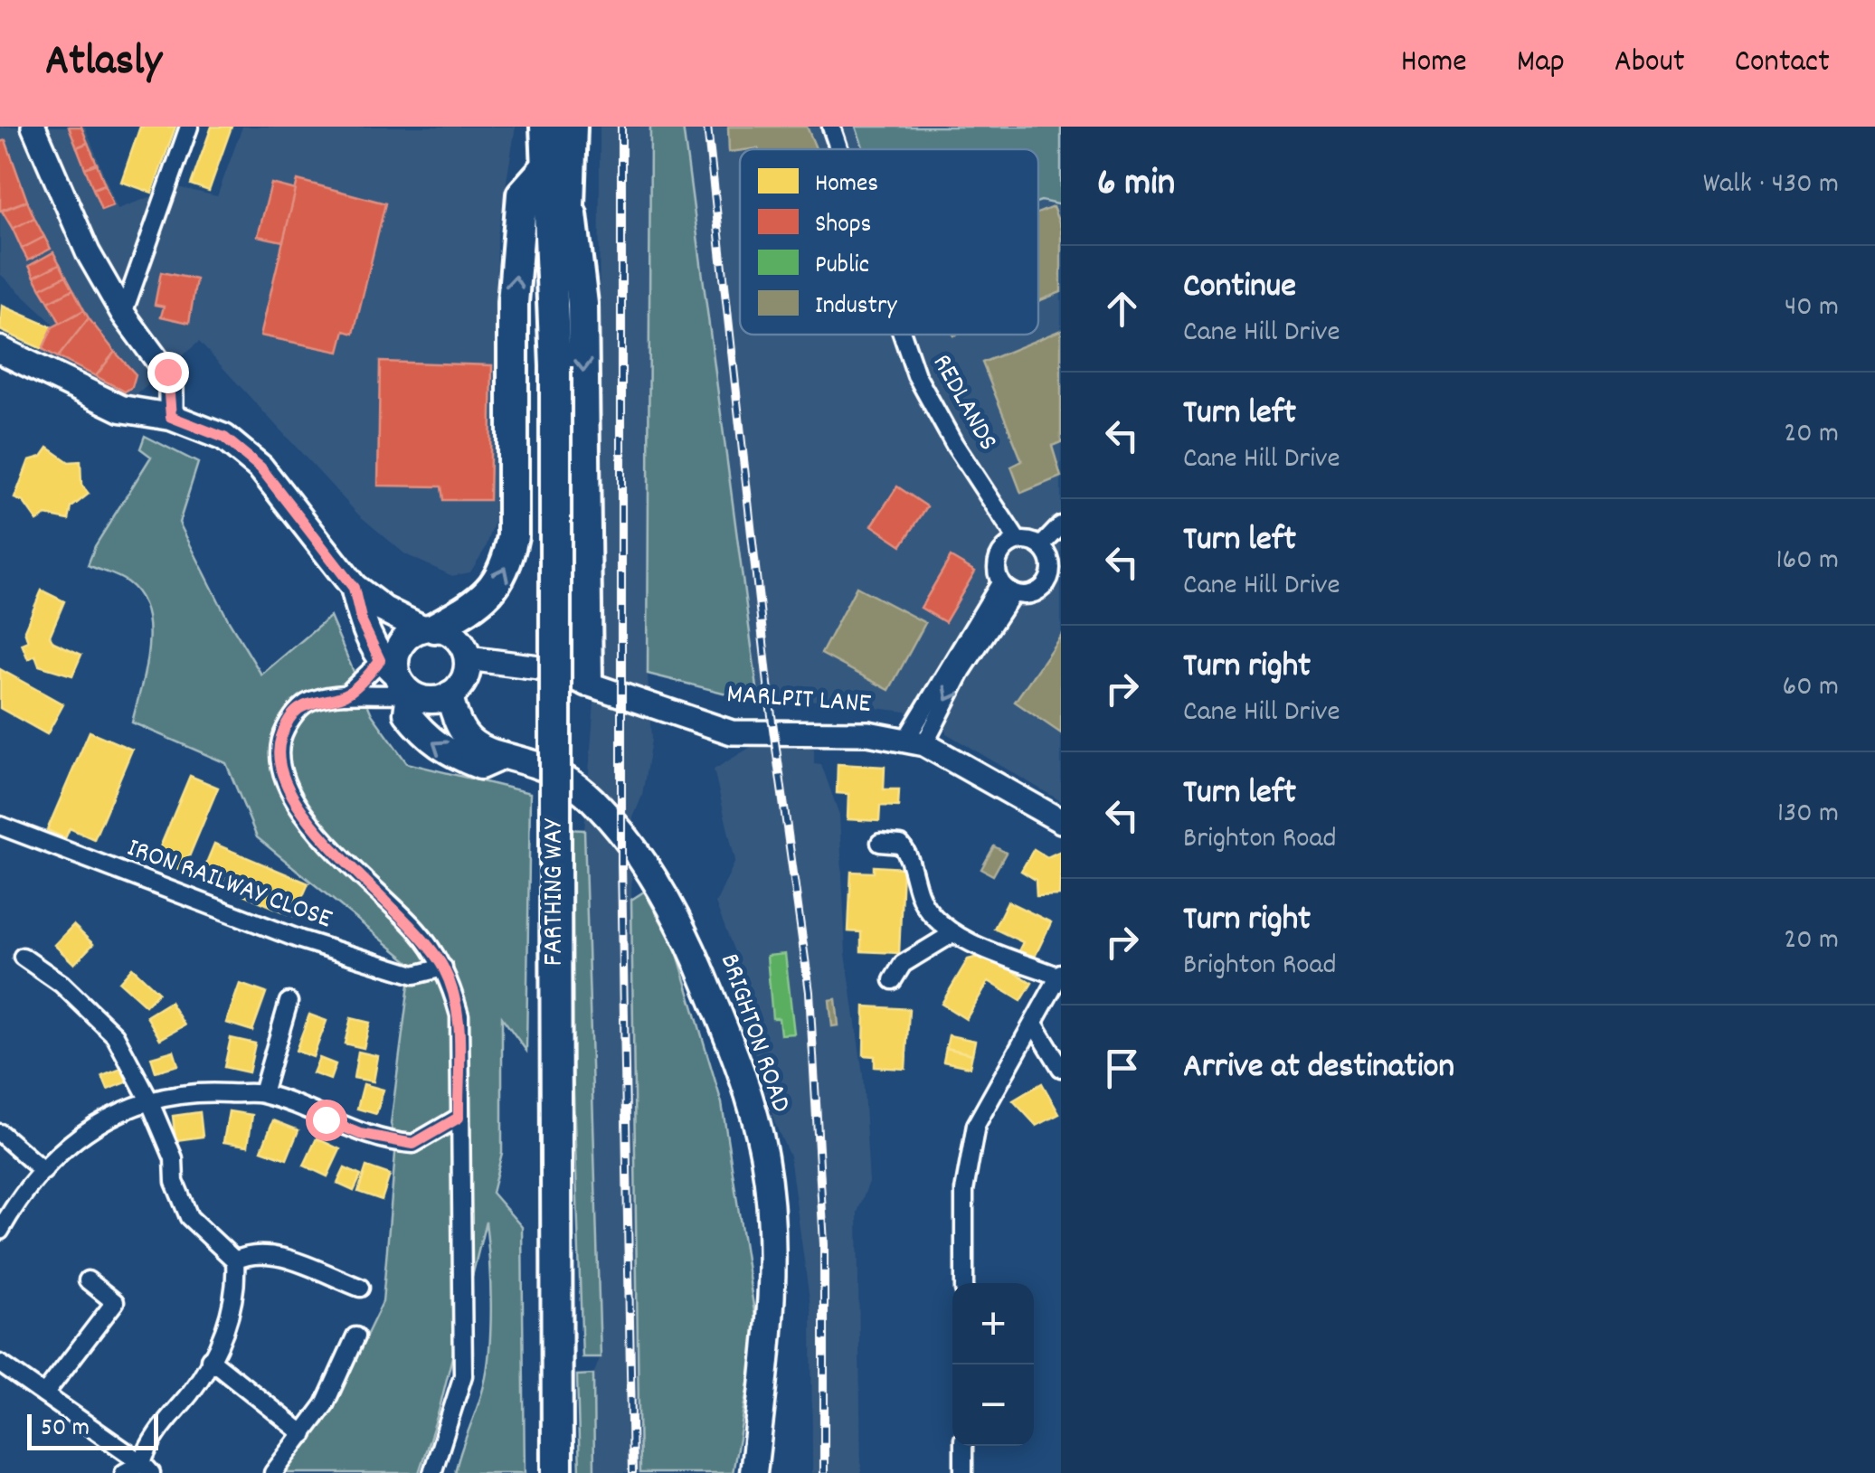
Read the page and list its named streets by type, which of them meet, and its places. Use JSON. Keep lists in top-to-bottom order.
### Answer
{
  "streets": {
    "highway": ["FARTHING WAY"],
    "main road": ["MARLPIT LANE", "BRIGHTON ROAD"],
    "street": ["REDLANDS", "IRON RAILWAY CLOSE"]
  },
  "crossings": [
    ["MARLPIT LANE", "BRIGHTON ROAD"]
  ],
  "legend": [
    "Homes",
    "Shops",
    "Public",
    "Industry"
  ],
  "scale_bar": "50 m",
  "page": {
    "header": "Atlasly",
    "nav": [
      "Home",
      "Map",
      "About",
      "Contact"
    ],
    "heading": ["6 min", "Walk · 430 m"],
    "list": [
      ["Continue", "Cane Hill Drive", "40 m"],
      ["Turn left", "Cane Hill Drive", "20 m"],
      ["Turn left", "Cane Hill Drive", "160 m"],
      ["Turn right", "Cane Hill Drive", "60 m"],
      ["Turn left", "Brighton Road", "130 m"],
      ["Turn right", "Brighton Road", "20 m"],
      "Arrive at destination"
    ],
    "map_buttons": ["+", "−"],
    "scale": "50 m"
  }
}
